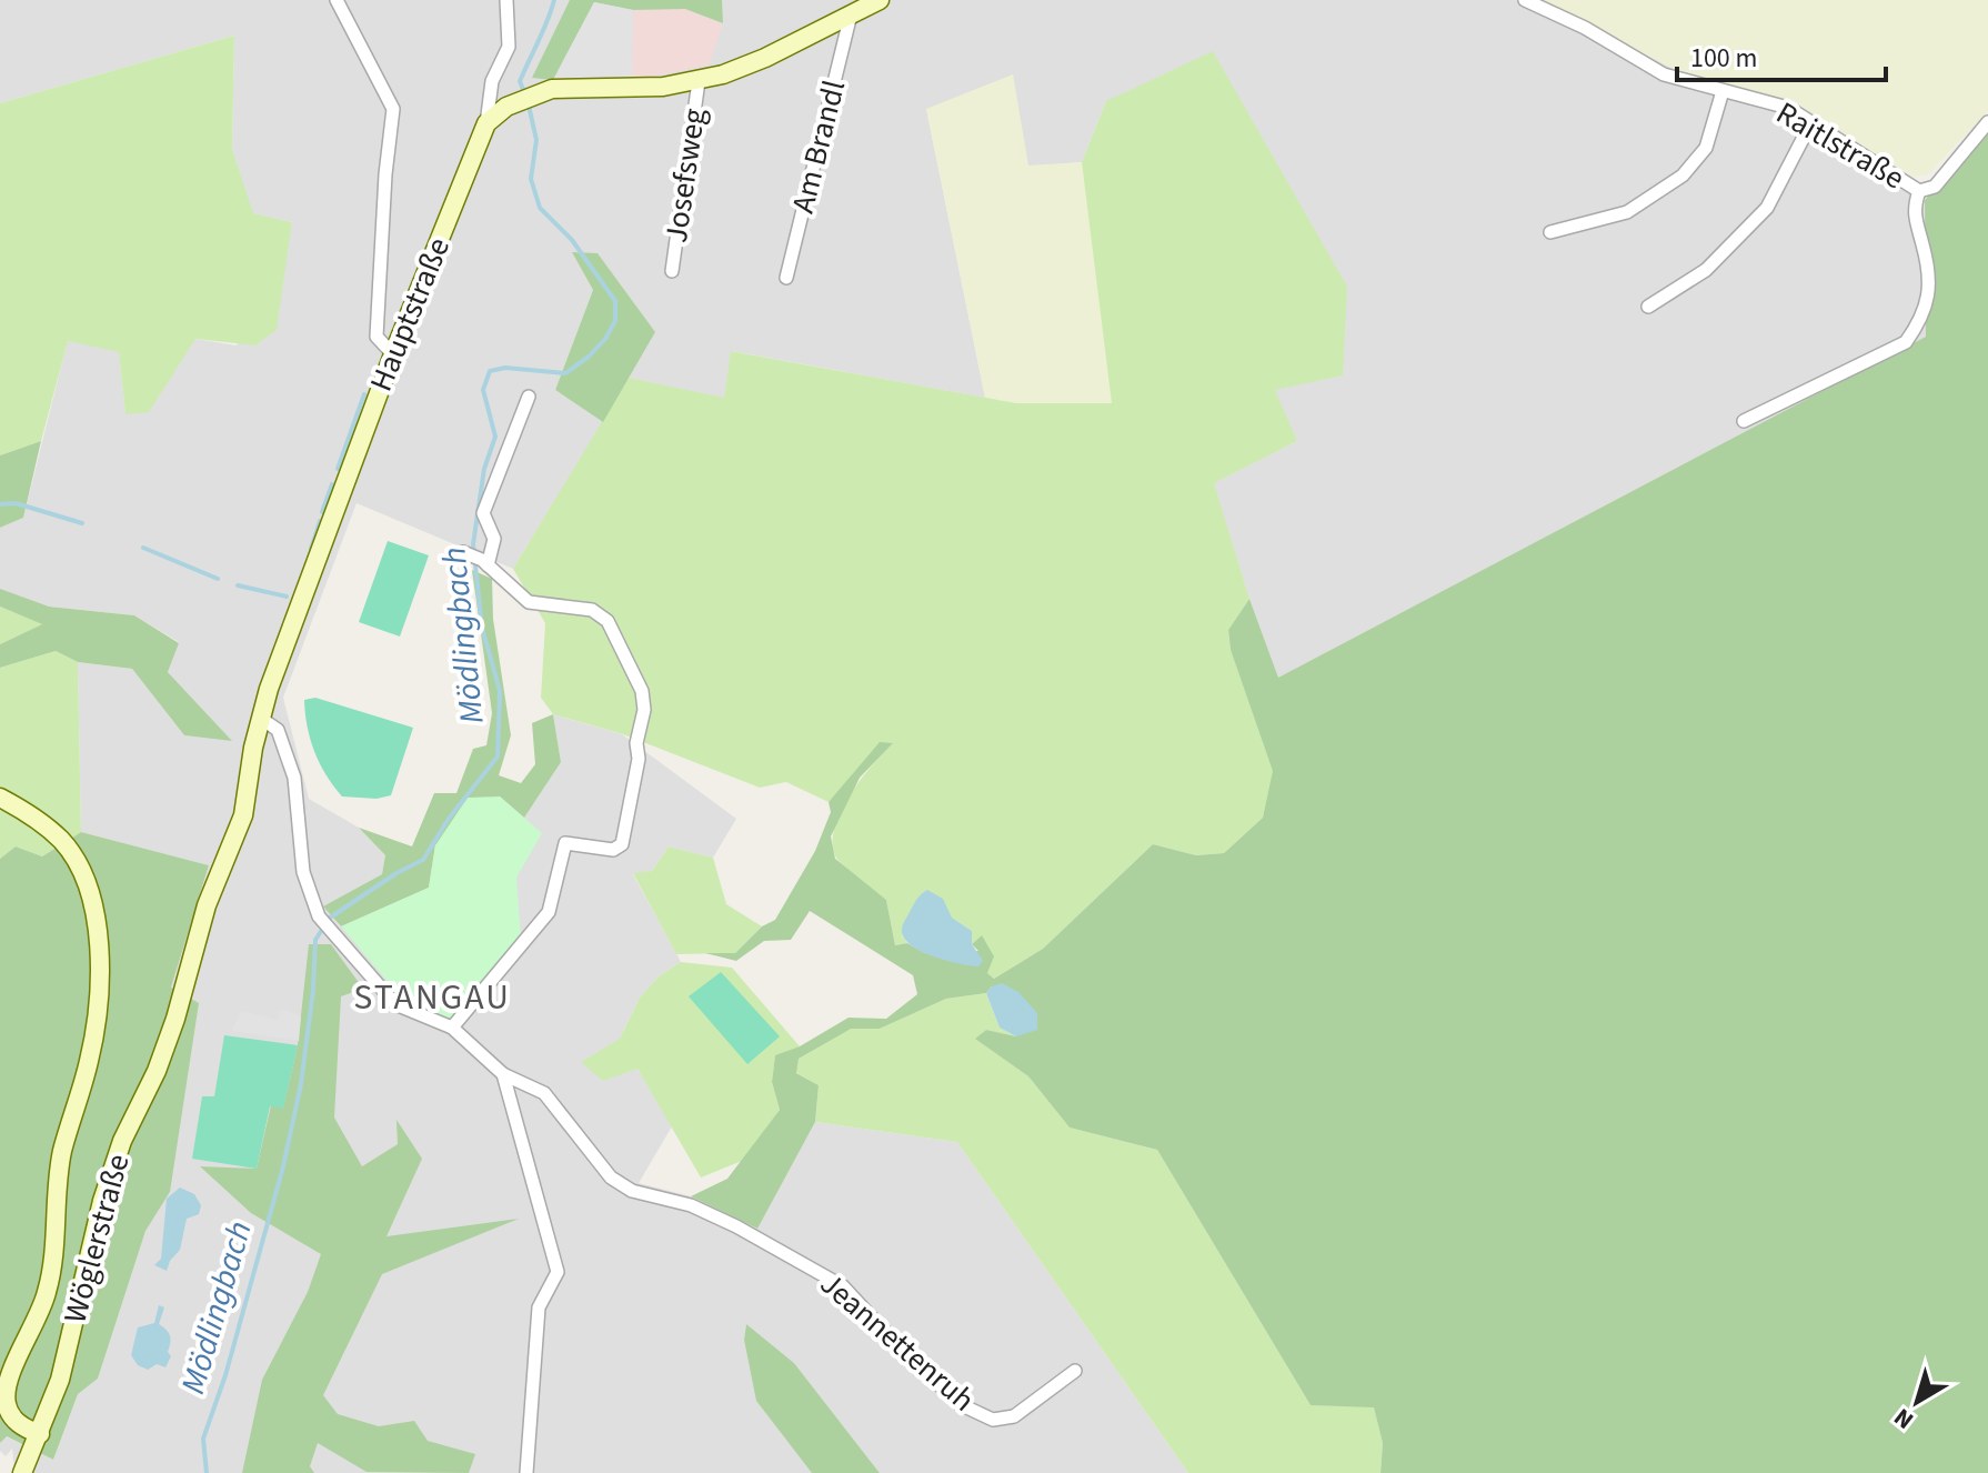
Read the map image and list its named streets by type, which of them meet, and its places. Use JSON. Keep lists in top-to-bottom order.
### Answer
{
  "streets": {
    "main road": ["Hauptstraße", "Wöglerstraße"],
    "street": [
      "Raitlstraße",
      "Am Brandl",
      "Josefsweg",
      "Jeannettenruh"
    ]
  },
  "crossings": [
    ["Am Brandl", "Hauptstraße"],
    ["Josefsweg", "Hauptstraße"],
    ["Hauptstraße", "Wöglerstraße"]
  ],
  "districts": ["STANGAU"],
  "water": ["Mödlingbach"],
  "scale_bar": "100 m",
  "north": "bottom left"
}
